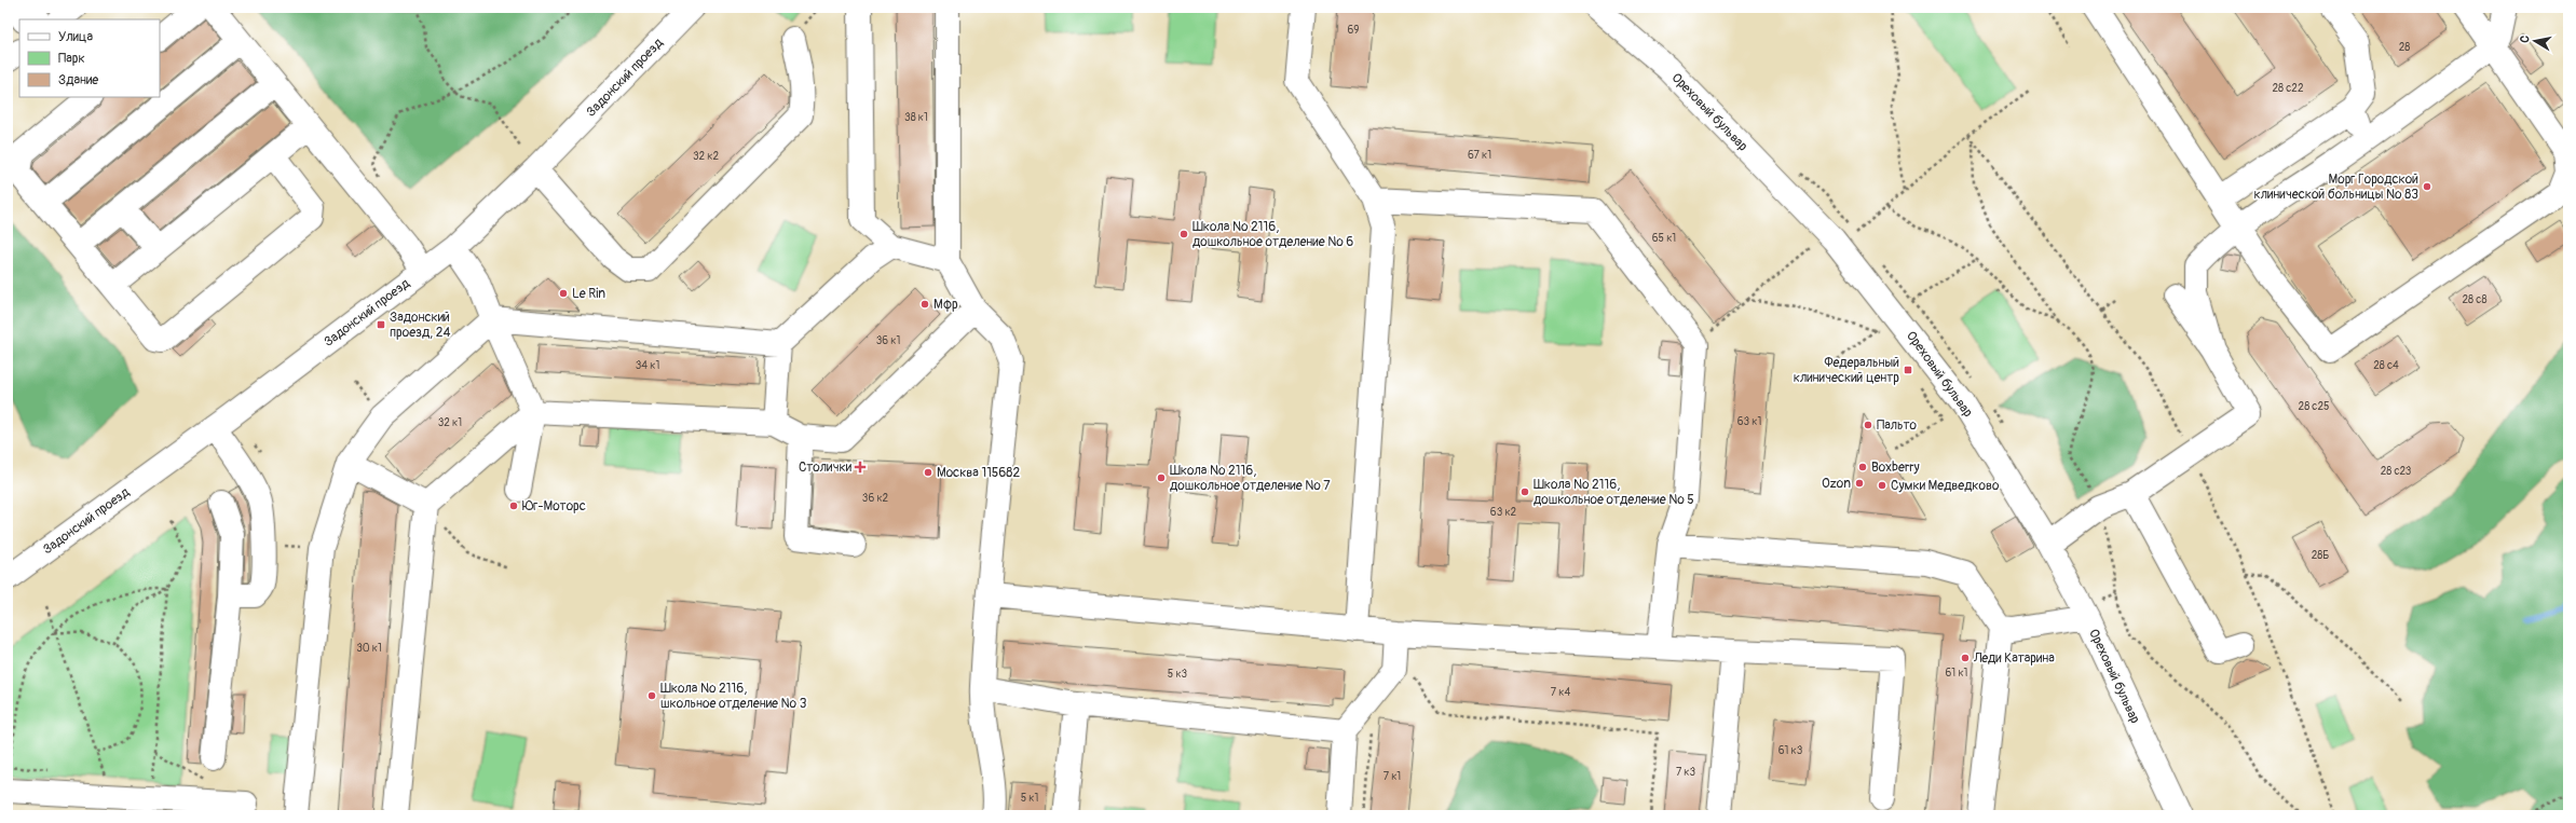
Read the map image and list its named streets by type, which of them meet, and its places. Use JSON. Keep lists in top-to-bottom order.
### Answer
{
  "streets": {
    "street": ["Задонский проезд", "Ореховый бульвар"]
  },
  "places": {
    "other": [
      "Морг Городской клинической больницы № 83",
      "Школа № 2116, дошкольное отделение № 6",
      "Le Rin",
      "Мфр",
      "Пальто",
      "Boxberry",
      "Москва 115682",
      "Школа № 2116, дошкольное отделение № 7",
      "Ozon",
      "Сумки Медведково",
      "Школа № 2116, дошкольное отделение № 5",
      "Юг-Моторс",
      "Леди Катарина",
      "Школа № 2116, школьное отделение № 3"
    ],
    "transit": ["Задонский проезд, 24", "Федеральный клинический центр"],
    "health": ["Столички"]
  },
  "house_numbers": [
    "69",
    "28",
    "28 с22",
    "38 к1",
    "67 к1",
    "32 к2",
    "65 к1",
    "28 с8",
    "36 к1",
    "34 к1",
    "28 с4",
    "28 с25",
    "63 к1",
    "32 к1",
    "28 с23",
    "36 к2",
    "63 к2",
    "28Б",
    "30 к1",
    "61 к1",
    "5 к3",
    "7 к4",
    "61 к3",
    "7 к3",
    "7 к1",
    "5 к1"
  ],
  "legend": ["Улица", "Парк", "Здание"],
  "north": "left"
}
